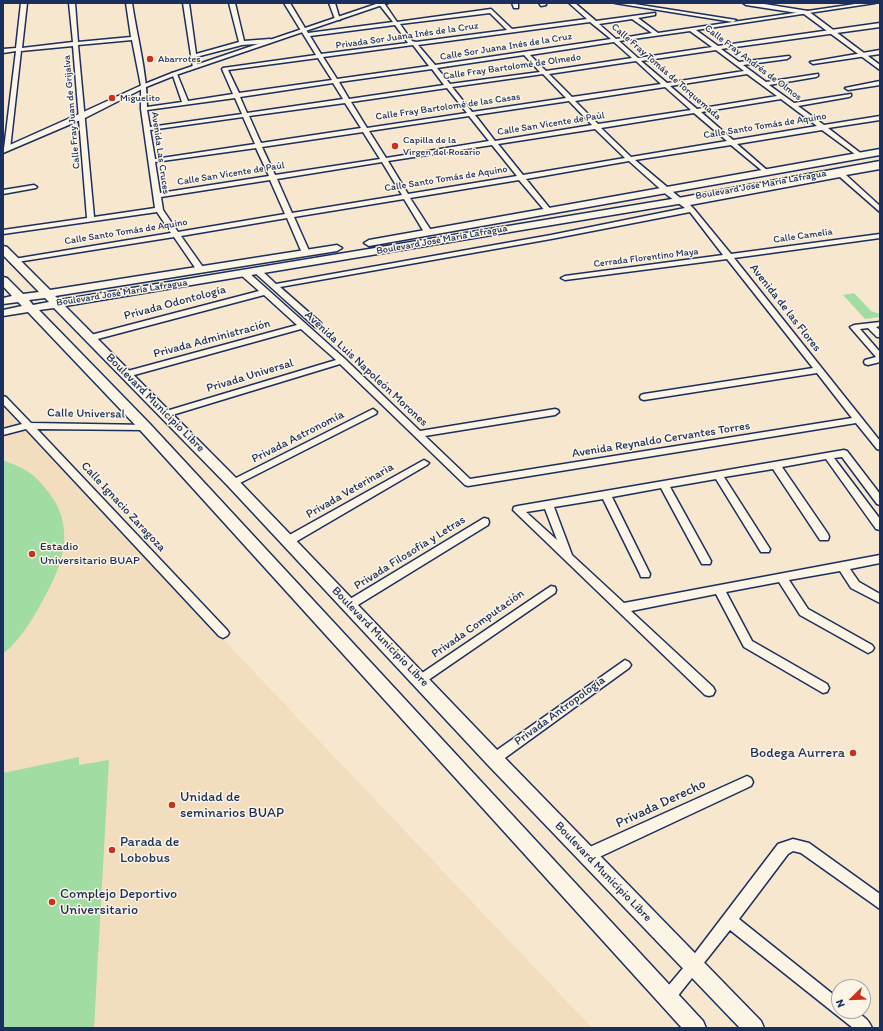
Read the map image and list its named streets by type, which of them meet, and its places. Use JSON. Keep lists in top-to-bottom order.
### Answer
{
  "streets": {
    "main road": ["Boulevard José María Lafragua", "Boulevard Municipio Libre"],
    "street": [
      "Privada Sor Juana Inés de la Cruz",
      "Calle Sor Juana Inés de la Cruz",
      "Calle Fray Andrés de Olmos",
      "Calle Fray Bartolomé de Olmedo",
      "Calle Fray Tomás de Torquemada",
      "Calle Fray Bartolomé de las Casas",
      "Calle Fray Juan de Grijalva",
      "Calle San Vicente de Paúl",
      "Calle Santo Tomás de Aquino",
      "Avenida Las Cruces",
      "Calle Camelia",
      "Cerrada Florentino Maya",
      "Privada Odontología",
      "Avenida de las Flores",
      "Privada Administración",
      "Avenida Luis Napoleón Morones",
      "Privada Universal",
      "Calle Universal",
      "Privada Astronomía",
      "Avenida Reynaldo Cervantes Torres",
      "Privada Veterinaria",
      "Calle Ignacio Zaragoza",
      "Privada Filosofía y Letras",
      "Privada Computación",
      "Privada Antropología",
      "Privada Derecho"
    ]
  },
  "crossings": [
    ["Privada Sor Juana Inés de la Cruz", "Calle Sor Juana Inés de la Cruz"],
    ["Privada Sor Juana Inés de la Cruz", "Calle Fray Tomás de Torquemada"],
    ["Calle Sor Juana Inés de la Cruz", "Calle Fray Andrés de Olmos"],
    ["Calle Sor Juana Inés de la Cruz", "Calle Fray Tomás de Torquemada"],
    ["Calle Sor Juana Inés de la Cruz", "Avenida Las Cruces"],
    ["Calle Sor Juana Inés de la Cruz", "Avenida de las Flores"],
    ["Calle Fray Andrés de Olmos", "Calle Fray Bartolomé de Olmedo"],
    ["Calle Fray Andrés de Olmos", "Calle Fray Bartolomé de las Casas"],
    ["Calle Fray Andrés de Olmos", "Calle San Vicente de Paúl"],
    ["Calle Fray Andrés de Olmos", "Calle Santo Tomás de Aquino"],
    ["Calle Fray Andrés de Olmos", "Boulevard José María Lafragua"],
    ["Calle Fray Bartolomé de Olmedo", "Calle Fray Tomás de Torquemada"],
    ["Calle Fray Bartolomé de Olmedo", "Avenida Las Cruces"],
    ["Calle Fray Bartolomé de Olmedo", "Avenida de las Flores"],
    ["Calle Fray Tomás de Torquemada", "Calle Fray Bartolomé de las Casas"],
    ["Calle Fray Tomás de Torquemada", "Calle San Vicente de Paúl"],
    ["Calle Fray Tomás de Torquemada", "Calle Santo Tomás de Aquino"],
    ["Calle Fray Tomás de Torquemada", "Boulevard José María Lafragua"],
    ["Calle Fray Bartolomé de las Casas", "Avenida Las Cruces"],
    ["Calle Fray Bartolomé de las Casas", "Avenida de las Flores"],
    ["Calle San Vicente de Paúl", "Avenida Las Cruces"],
    ["Calle San Vicente de Paúl", "Avenida de las Flores"],
    ["Calle Santo Tomás de Aquino", "Avenida Las Cruces"],
    ["Calle Santo Tomás de Aquino", "Avenida de las Flores"],
    ["Calle Santo Tomás de Aquino", "Boulevard Municipio Libre"],
    ["Avenida Las Cruces", "Boulevard José María Lafragua"],
    ["Boulevard José María Lafragua", "Avenida de las Flores"],
    ["Boulevard José María Lafragua", "Avenida Luis Napoleón Morones"],
    ["Boulevard José María Lafragua", "Boulevard Municipio Libre"],
    ["Calle Camelia", "Cerrada Florentino Maya"],
    ["Calle Camelia", "Avenida de las Flores"],
    ["Cerrada Florentino Maya", "Avenida de las Flores"],
    ["Privada Odontología", "Avenida Luis Napoleón Morones"],
    ["Privada Odontología", "Boulevard Municipio Libre"],
    ["Avenida de las Flores", "Avenida Reynaldo Cervantes Torres"],
    ["Privada Administración", "Avenida Luis Napoleón Morones"],
    ["Privada Administración", "Boulevard Municipio Libre"],
    ["Avenida Luis Napoleón Morones", "Privada Universal"],
    ["Avenida Luis Napoleón Morones", "Avenida Reynaldo Cervantes Torres"],
    ["Privada Universal", "Boulevard Municipio Libre"],
    ["Boulevard Municipio Libre", "Calle Universal"],
    ["Boulevard Municipio Libre", "Privada Astronomía"],
    ["Boulevard Municipio Libre", "Privada Veterinaria"],
    ["Boulevard Municipio Libre", "Privada Filosofía y Letras"],
    ["Boulevard Municipio Libre", "Privada Computación"],
    ["Boulevard Municipio Libre", "Privada Antropología"],
    ["Boulevard Municipio Libre", "Privada Derecho"],
    ["Calle Universal", "Calle Ignacio Zaragoza"]
  ],
  "places": [
    "Abarrotes",
    "Miguelito",
    "Capilla de la Virgen del Rosario",
    "Estadio Universitario BUAP",
    "Bodega Aurrera",
    "Unidad de seminarios BUAP",
    "Parada de Lobobus",
    "Complejo Deportivo Universitario"
  ],
  "north": "bottom left"
}
